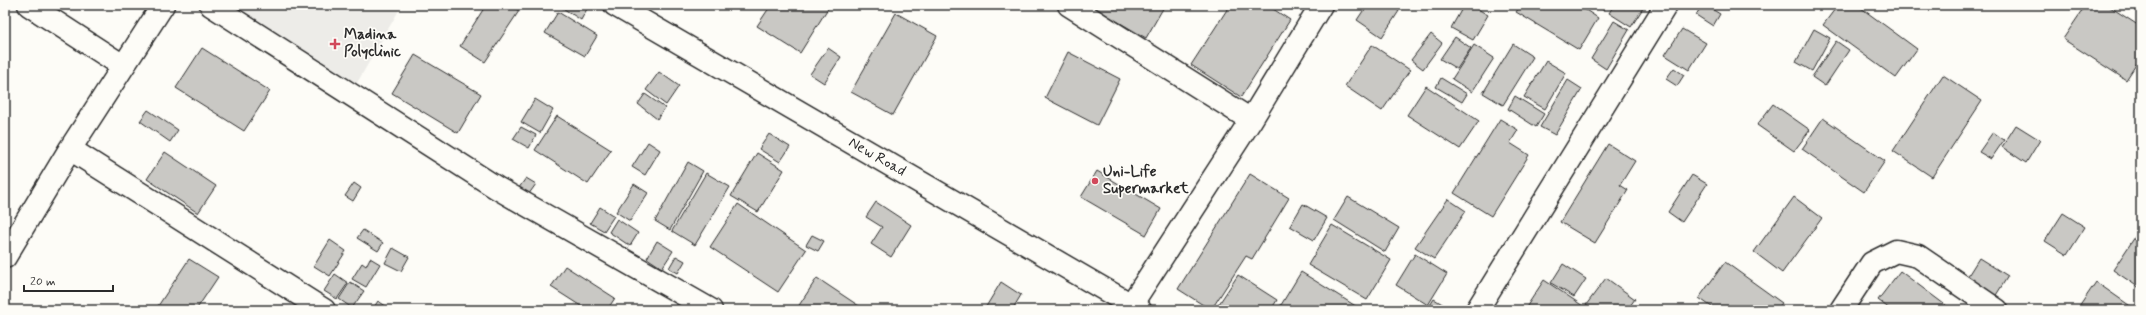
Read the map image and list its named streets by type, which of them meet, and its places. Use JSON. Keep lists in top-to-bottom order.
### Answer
{
  "streets": {
    "street": ["New Road"]
  },
  "places": {
    "health": ["Madina Polyclinic"],
    "other": ["Uni-Life Supermarket"]
  },
  "scale_bar": "20 m"
}
